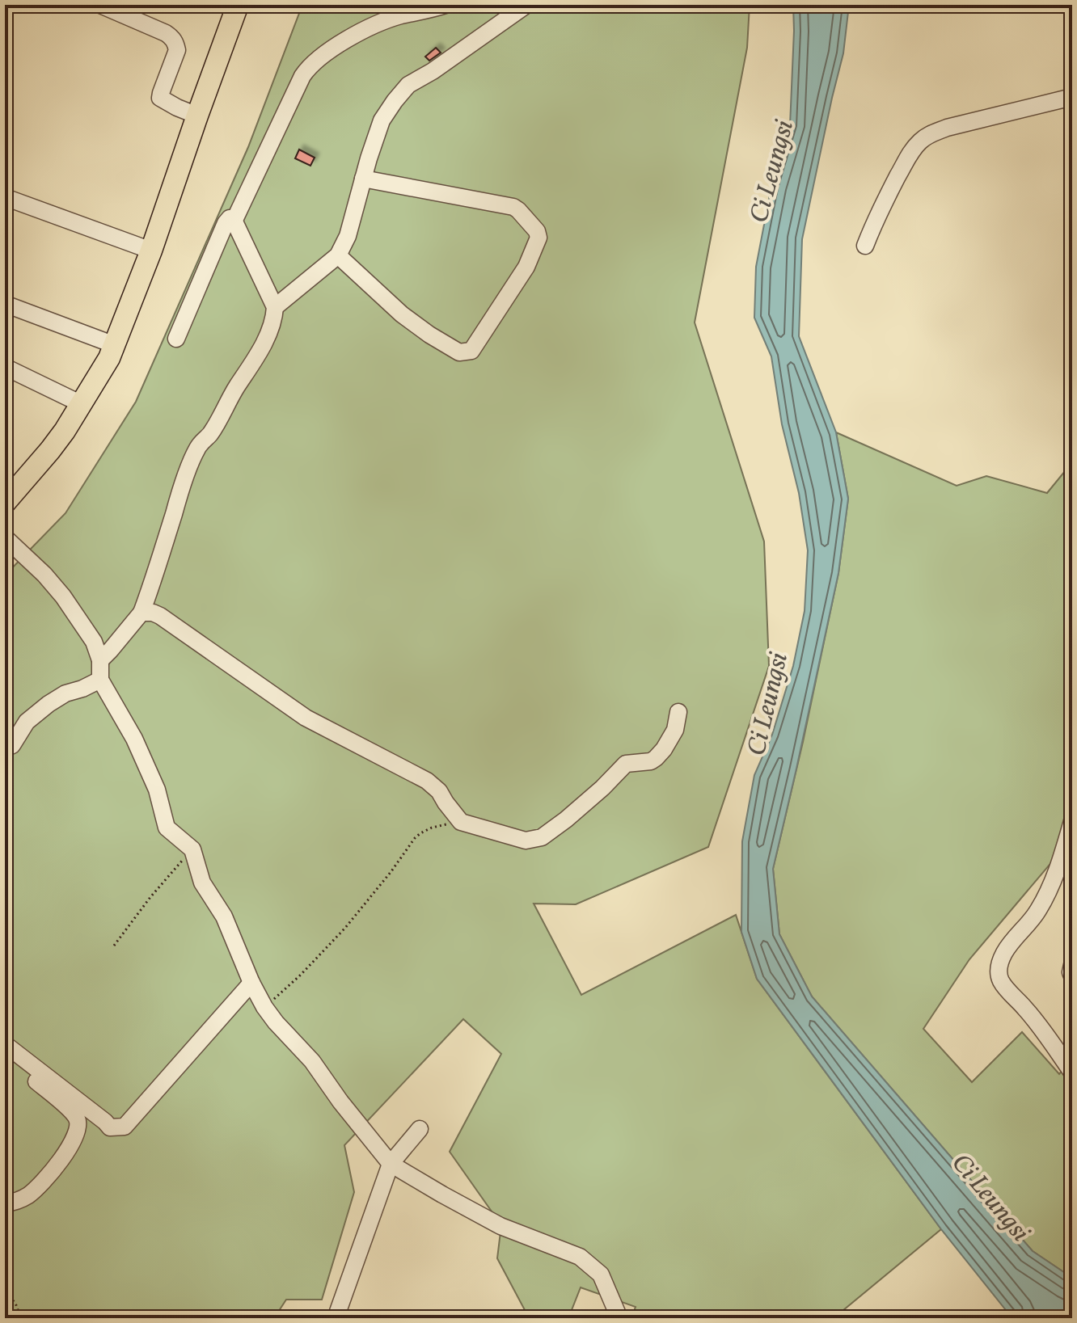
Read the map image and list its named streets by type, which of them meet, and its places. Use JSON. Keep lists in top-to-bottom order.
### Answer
{
  "water": ["Ci Leungsi"]
}
